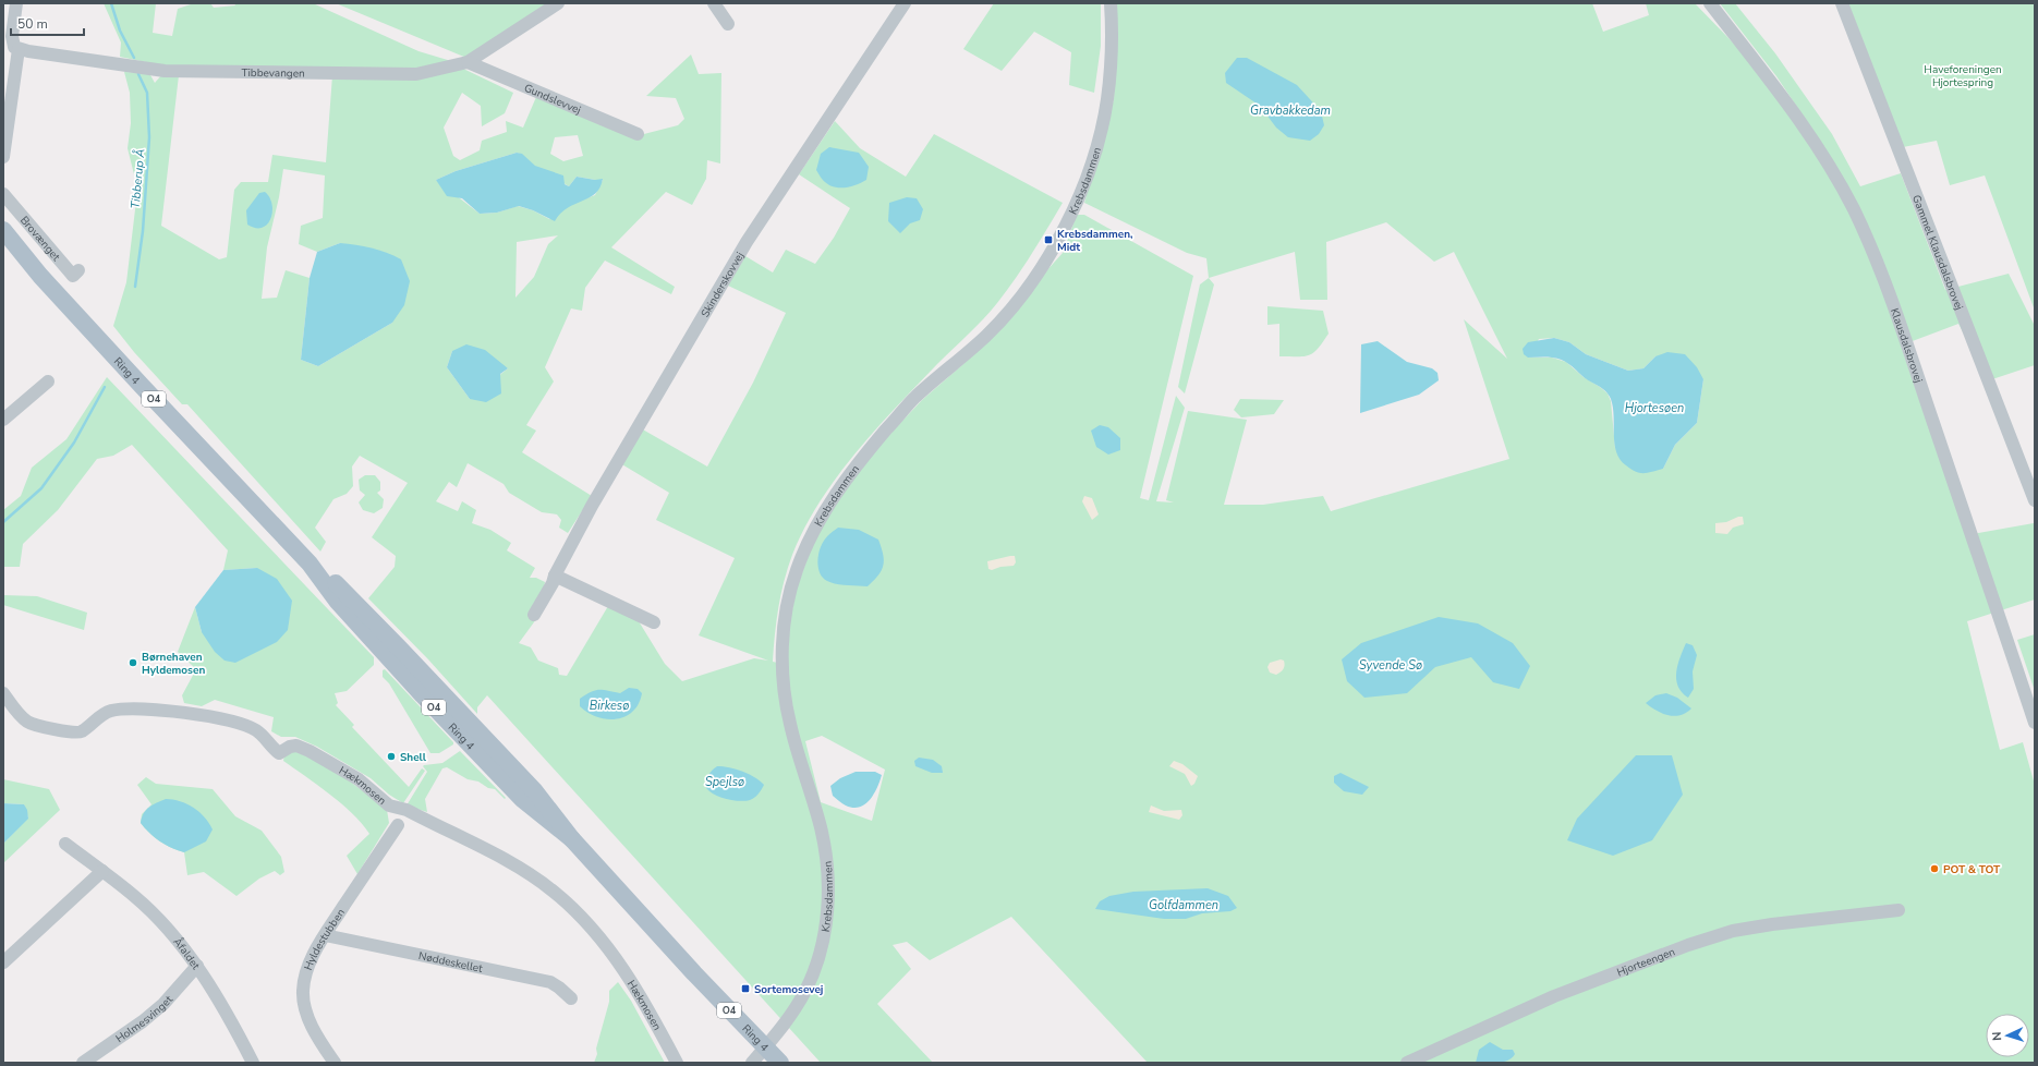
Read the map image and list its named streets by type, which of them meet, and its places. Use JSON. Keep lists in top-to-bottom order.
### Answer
{
  "streets": {
    "main road": ["Ring 4", "O4"],
    "street": [
      "Tibbevangen",
      "Gundslevvej",
      "Krebsdammen",
      "Brovænget",
      "Gammel Klausdalsbrovej",
      "Skinderskovvej",
      "Klausdalsbrovej",
      "Hækmosen",
      "Hyldestubben",
      "Åfaldet",
      "Hjorteengen",
      "Nøddeskellet",
      "Holmesvinget"
    ]
  },
  "crossings": [
    ["Tibbevangen", "Gundslevvej"],
    ["Krebsdammen", "Ring 4"],
    ["Hyldestubben", "Nøddeskellet"],
    ["Åfaldet", "Holmesvinget"]
  ],
  "water": [
    "Gravbakkedam",
    "Tibberup Å",
    "Hjortesøen",
    "Syvende Sø",
    "Birkesø",
    "Spejlsø",
    "Golfdammen"
  ],
  "parks": ["Haveforeningen Hjortespring"],
  "places": {
    "transit": ["Krebsdammen, Midt", "Sortemosevej"],
    "other": ["Børnehaven Hyldemosen", "Shell", "POT & TOT"]
  },
  "scale_bar": "50 m",
  "north": "left"
}
